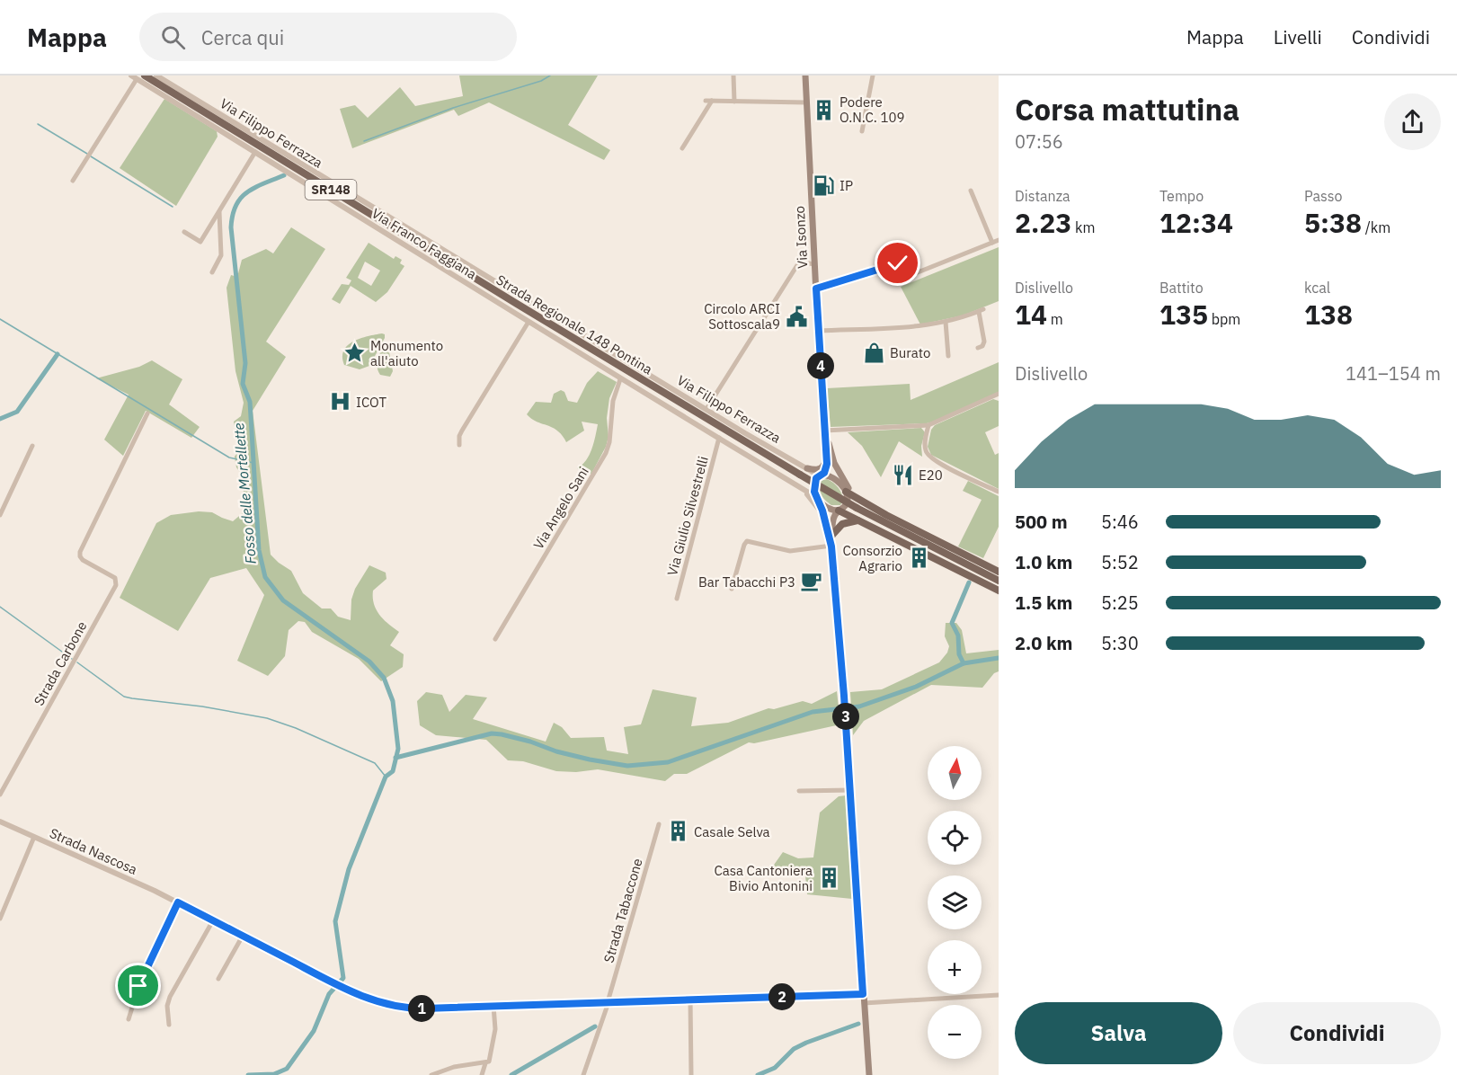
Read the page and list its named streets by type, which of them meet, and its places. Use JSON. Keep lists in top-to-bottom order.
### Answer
{
  "streets": {
    "main road": ["SR148", "Via Isonzo", "Strada Regionale 148 Pontina"],
    "street": [
      "Via Filippo Ferrazza",
      "Via Franco Faggiana",
      "Via Angelo Sani",
      "Via Giulio Silvestrelli",
      "Strada Carbone",
      "Strada Nascosa",
      "Strada Tabaccone"
    ]
  },
  "crossings": [
    ["Via Filippo Ferrazza", "Via Franco Faggiana"],
    ["Via Franco Faggiana", "Via Angelo Sani"],
    ["Via Franco Faggiana", "Via Giulio Silvestrelli"],
    ["Strada Nascosa", "Strada Tabaccone"]
  ],
  "water": ["Fosso delle Mortellette"],
  "places": {
    "building": [
      "Podere O.N.C. 109",
      "Consorzio Agrario",
      "Casale Selva",
      "Casa Cantoniera Bivio Antonini"
    ],
    "fuel station": ["IP"],
    "public building": ["Circolo ARCI Sottoscala9"],
    "shop": ["Burato"],
    "place": ["Monumento all'aiuto"],
    "hospital": ["ICOT"],
    "restaurant": ["E20"],
    "cafe": ["Bar Tabacchi P3"]
  },
  "north": "top",
  "page": {
    "header": "Mappa",
    "search": "Cerca qui",
    "nav": ["Mappa", "Livelli", "Condividi"],
    "heading": ["Corsa mattutina", "07:56"],
    "stats": [
      ["Distanza", "2.23 km"],
      ["Tempo", "12:34"],
      ["Passo", "5:38 /km"],
      ["Dislivello", "14 m"],
      ["Battito", "135 bpm"],
      ["kcal", "138"]
    ],
    "chart": ["Dislivello", "141–154 m"],
    "pins": [
      "4",
      "3",
      "2",
      "1"
    ],
    "list": [
      {
        "name": "500 m",
        "note": "5:46"
      },
      {
        "name": "1.0 km",
        "note": "5:52"
      },
      {
        "name": "1.5 km",
        "note": "5:25"
      },
      {
        "name": "2.0 km",
        "note": "5:30"
      }
    ],
    "map_buttons": ["+", "−"],
    "buttons": ["Salva", "Condividi"]
  }
}
